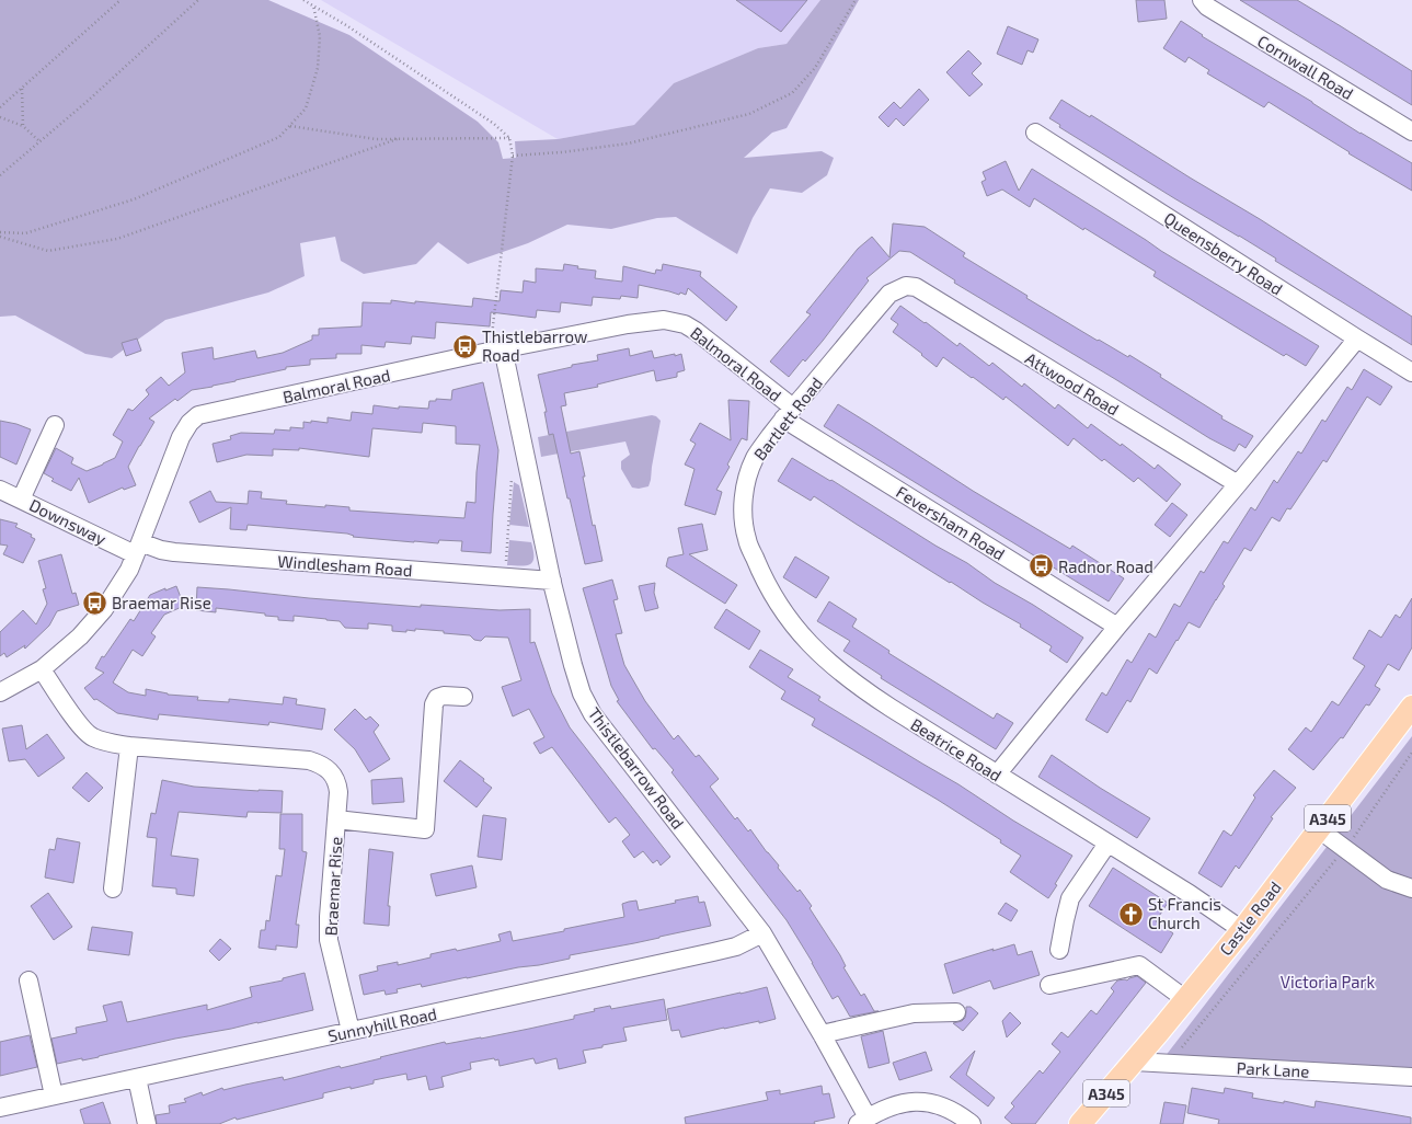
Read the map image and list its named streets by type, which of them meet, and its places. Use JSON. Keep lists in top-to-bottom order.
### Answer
{
  "streets": {
    "main road": ["A345", "Castle Road"],
    "street": [
      "Cornwall Road",
      "Queensberry Road",
      "Balmoral Road",
      "Attwood Road",
      "Bartlett Road",
      "Downsway",
      "Feversham Road",
      "Windlesham Road",
      "Beatrice Road",
      "Thistlebarrow Road",
      "Braemar Rise",
      "Sunnyhill Road",
      "Park Lane"
    ]
  },
  "crossings": [
    ["Balmoral Road", "Bartlett Road"],
    ["Balmoral Road", "Downsway"],
    ["Balmoral Road", "Feversham Road"],
    ["Balmoral Road", "Windlesham Road"],
    ["Balmoral Road", "Thistlebarrow Road"],
    ["Balmoral Road", "Braemar Rise"],
    ["Attwood Road", "Bartlett Road"],
    ["Bartlett Road", "Feversham Road"],
    ["Bartlett Road", "Beatrice Road"],
    ["Downsway", "Windlesham Road"],
    ["Windlesham Road", "Thistlebarrow Road"],
    ["Beatrice Road", "Castle Road"],
    ["Thistlebarrow Road", "Sunnyhill Road"],
    ["Braemar Rise", "Sunnyhill Road"],
    ["Castle Road", "Park Lane"]
  ],
  "parks": ["Victoria Park"],
  "places": {
    "bus stop": ["Thistlebarrow Road", "Radnor Road", "Braemar Rise"],
    "church": ["St Francis Church"]
  }
}
